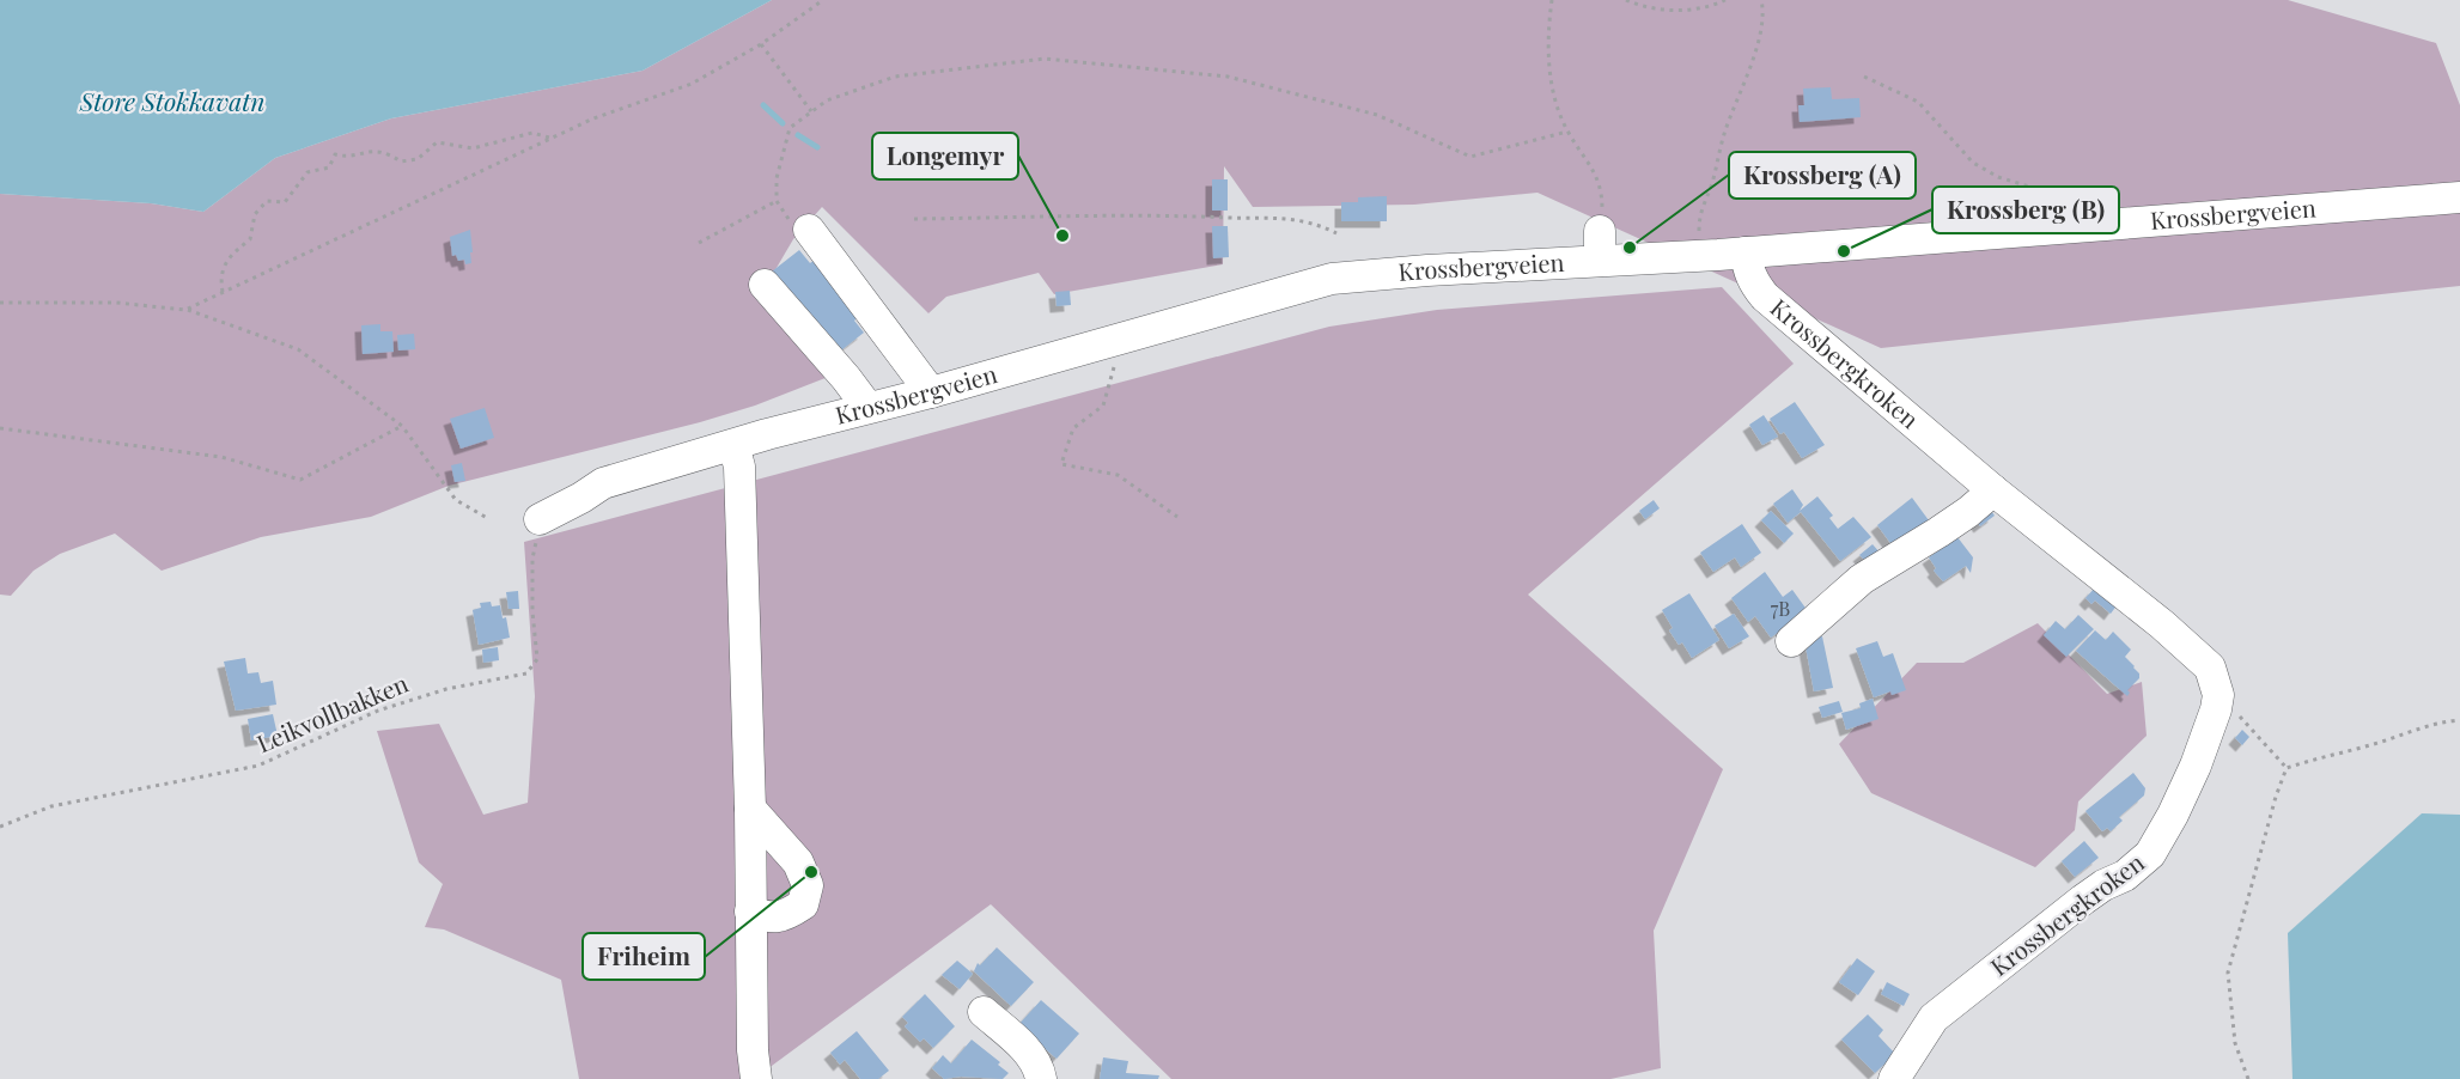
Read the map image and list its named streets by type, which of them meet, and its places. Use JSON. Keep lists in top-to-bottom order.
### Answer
{
  "streets": {
    "street": ["Krossbergveien", "Krossbergkroken"],
    "path": ["Leikvollbakken"]
  },
  "crossings": [
    ["Krossbergveien", "Krossbergkroken"],
    ["Krossbergveien", "Leikvollbakken"]
  ],
  "water": ["Store Stokkavatn"],
  "places": [
    "Longemyr",
    "Krossberg (A)",
    "Krossberg (B)",
    "Friheim"
  ],
  "house_numbers": ["7B"]
}
